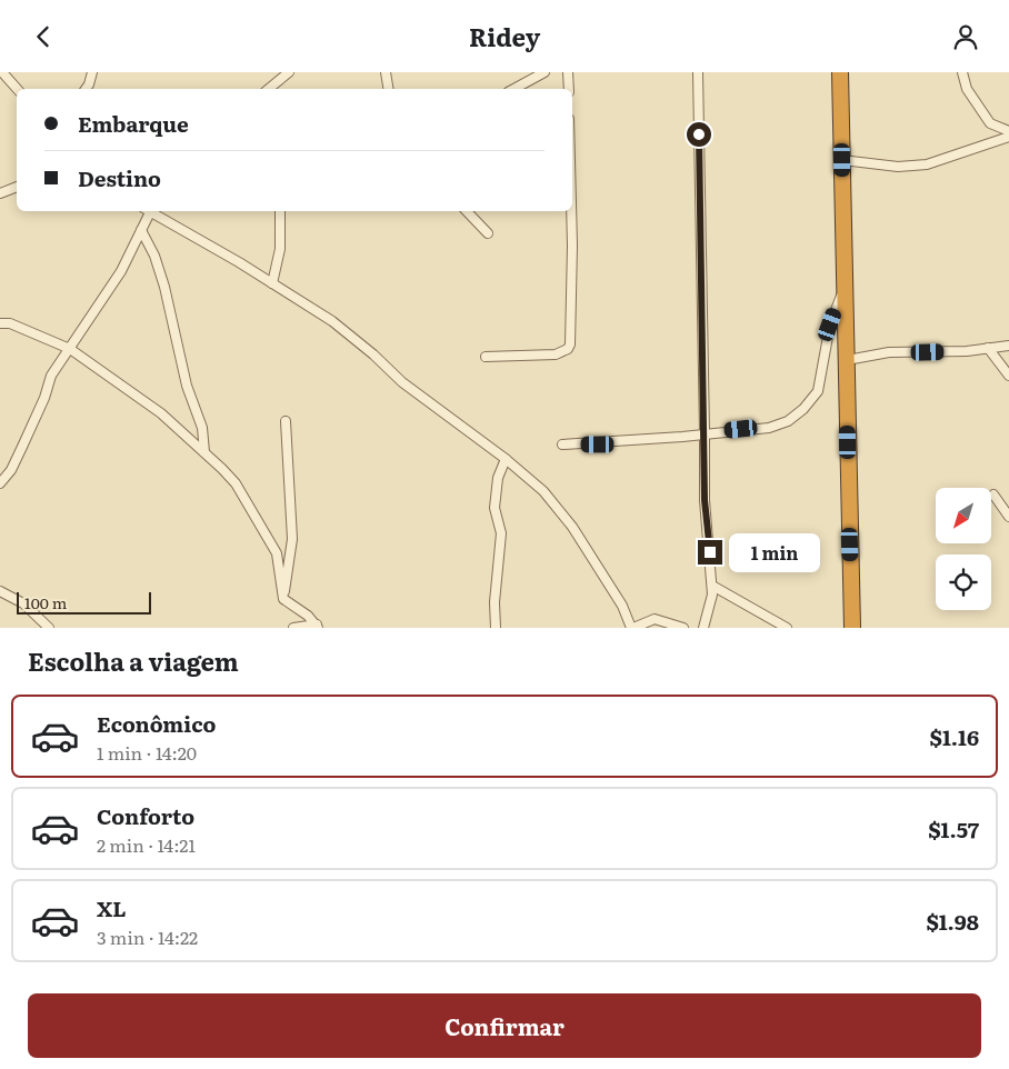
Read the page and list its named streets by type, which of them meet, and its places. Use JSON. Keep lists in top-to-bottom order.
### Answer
{
  "scale_bar": "100 m",
  "north": "bottom left",
  "page": {
    "header": "Ridey",
    "banner": ["Embarque", "Destino"],
    "bubble": "1 min",
    "scale": "100 m",
    "heading": "Escolha a viagem",
    "list": [
      {
        "name": "Econômico",
        "note": "1 min · 14:20",
        "value": "$1.16"
      },
      {
        "name": "Conforto",
        "note": "2 min · 14:21",
        "value": "$1.57"
      },
      {
        "name": "XL",
        "note": "3 min · 14:22",
        "value": "$1.98"
      }
    ],
    "buttons": "Confirmar"
  }
}
